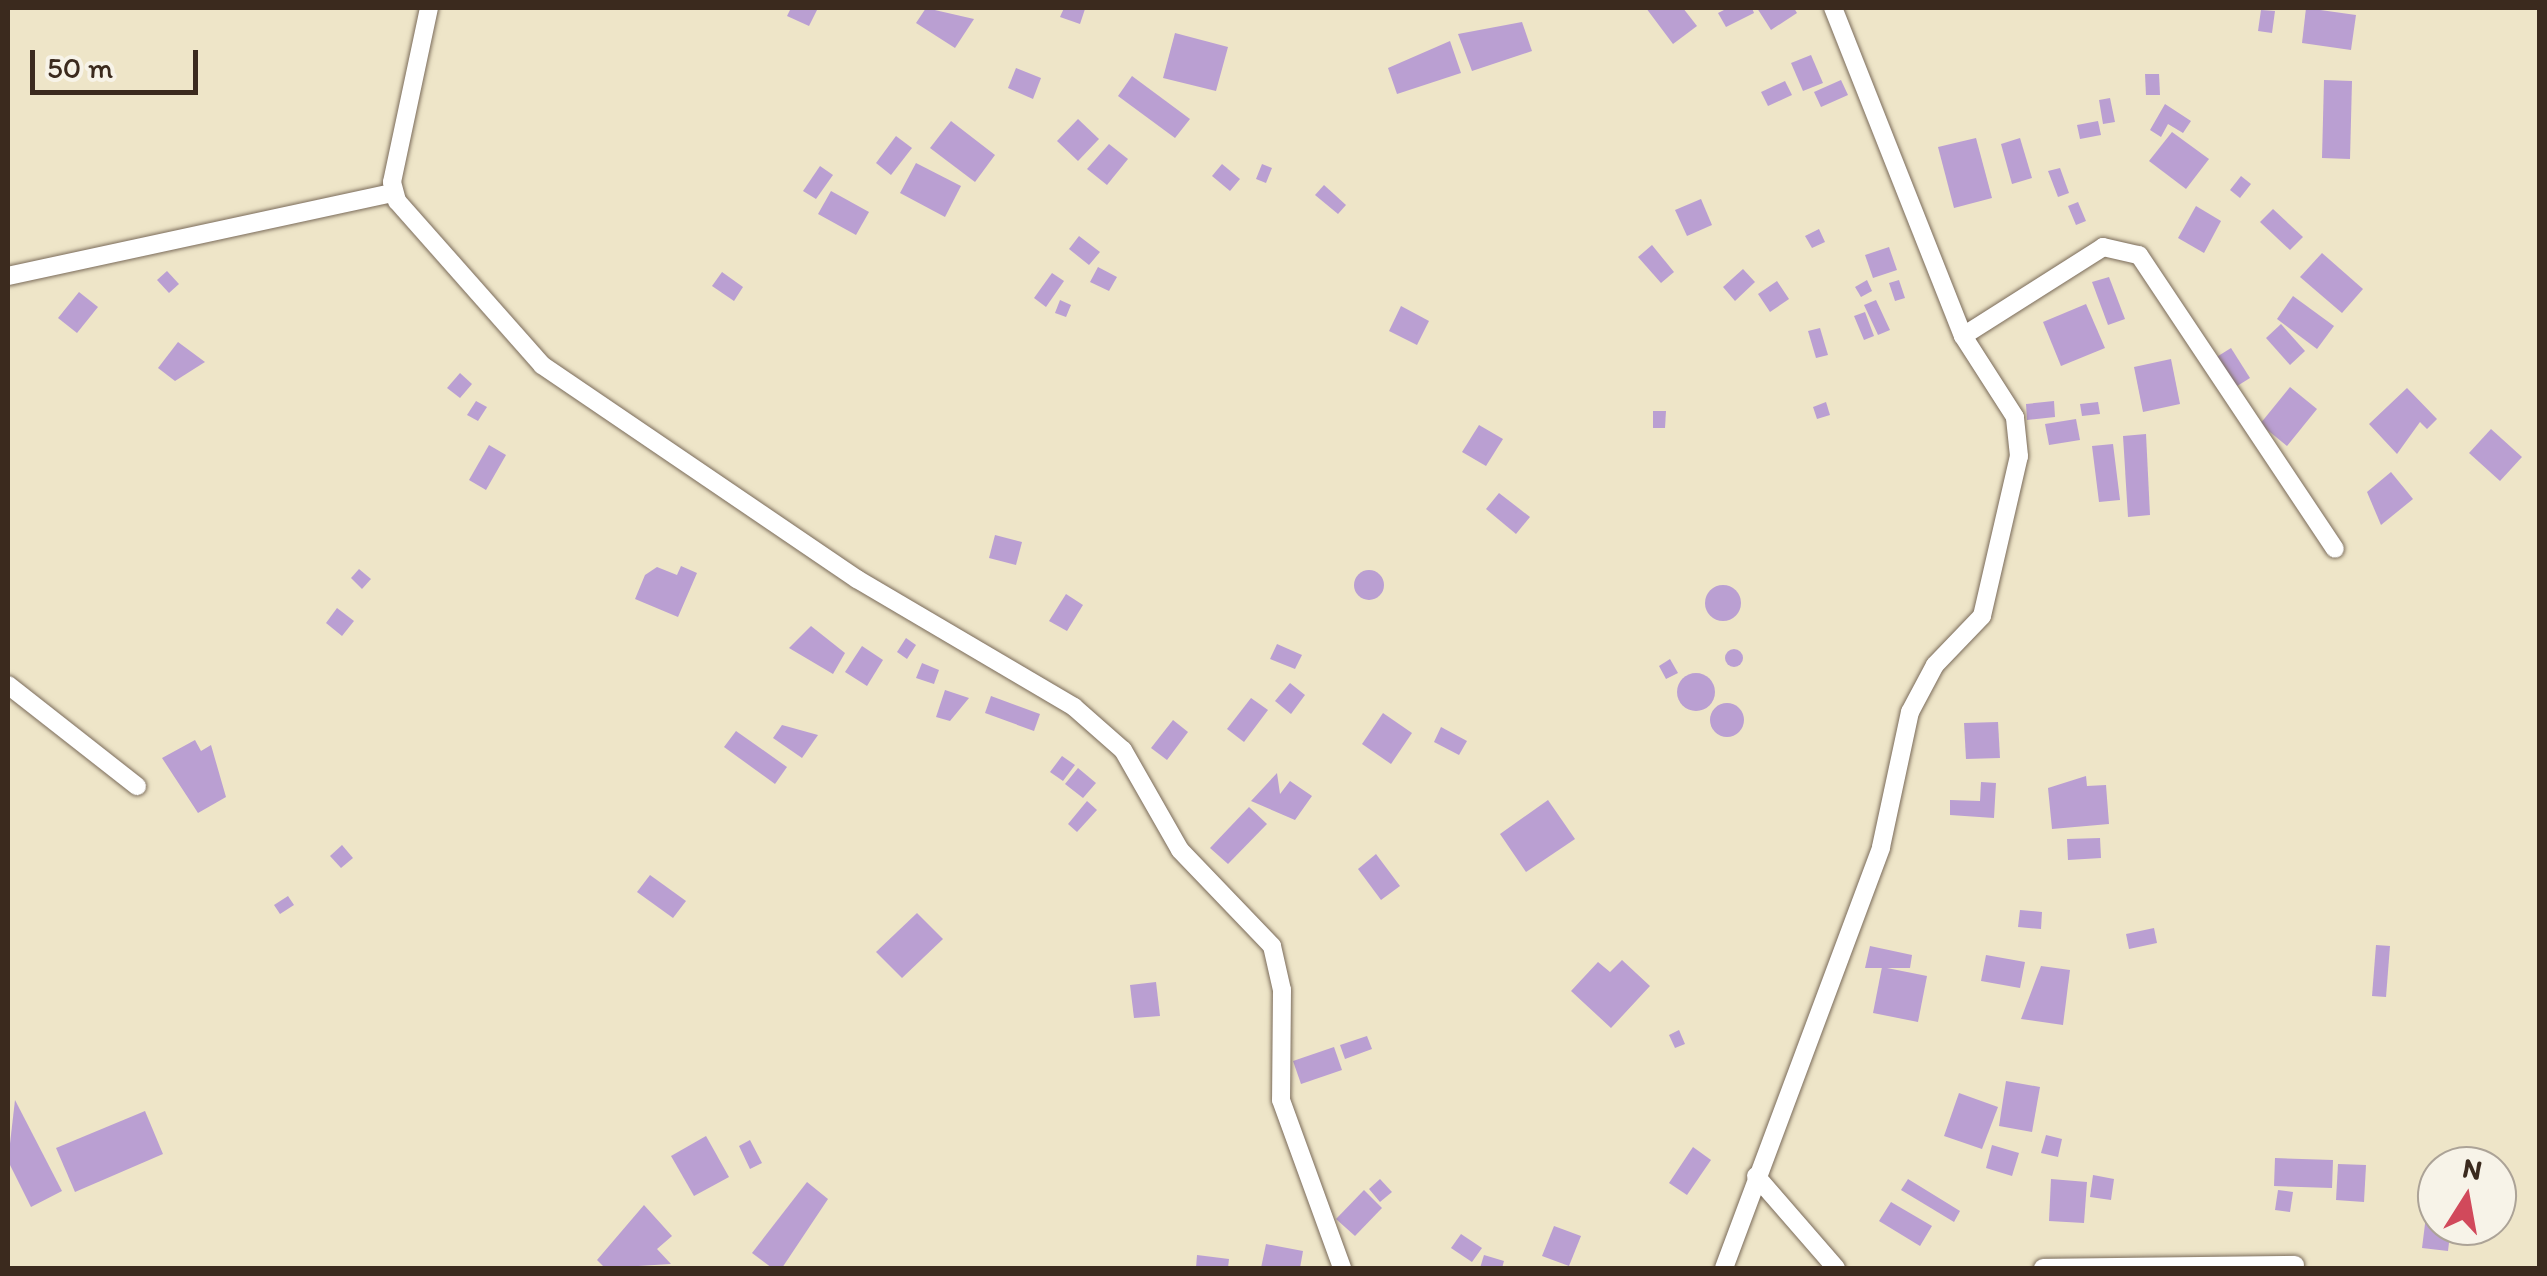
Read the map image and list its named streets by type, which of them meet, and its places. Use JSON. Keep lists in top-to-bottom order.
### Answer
{
  "scale_bar": "50 m",
  "north": "top"
}
